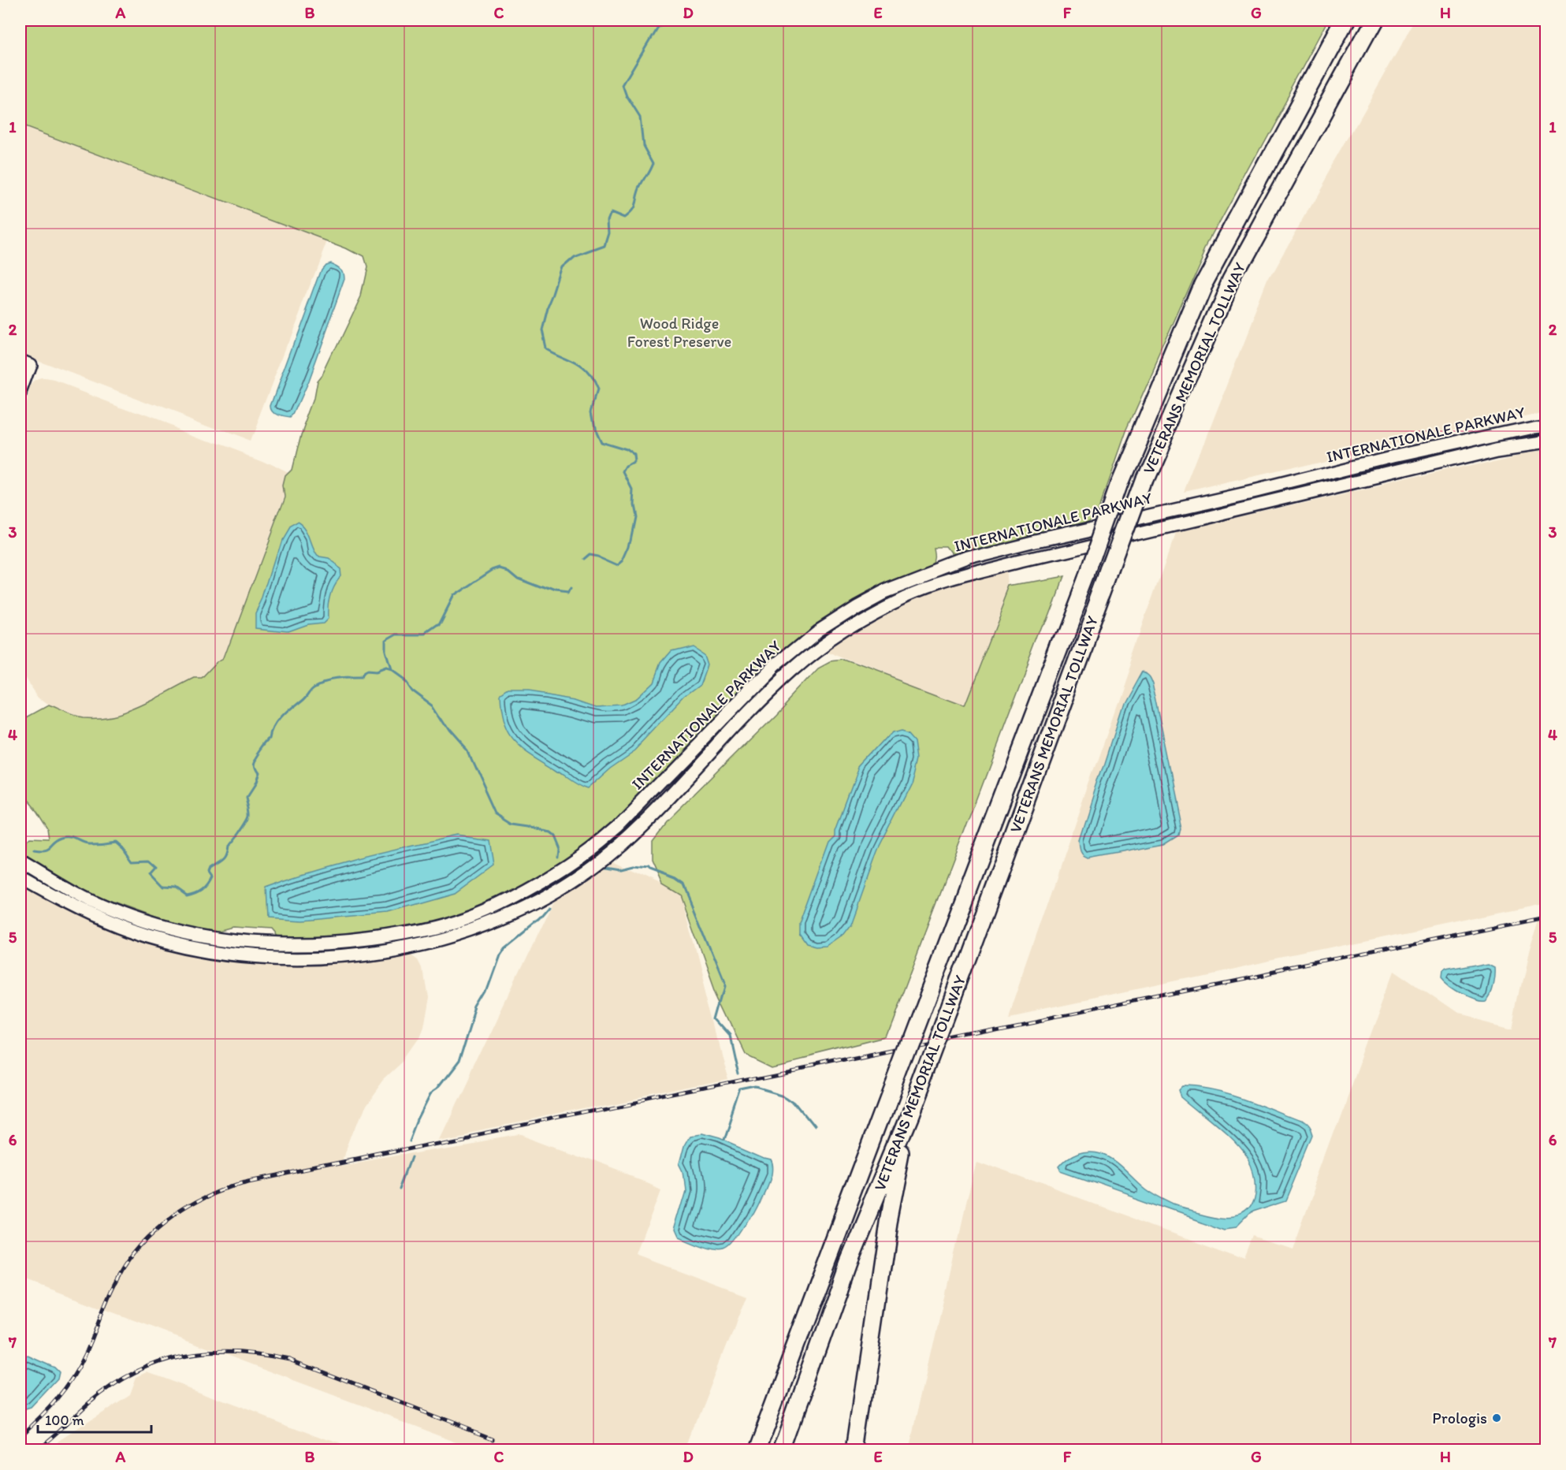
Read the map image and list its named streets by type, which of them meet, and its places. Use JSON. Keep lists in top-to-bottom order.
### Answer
{
  "streets": {
    "highway": ["VETERANS MEMORIAL TOLLWAY"],
    "street": ["INTERNATIONALE PARKWAY"]
  },
  "parks": ["Wood Ridge Forest Preserve"],
  "places": ["Prologis"],
  "scale_bar": "100 m",
  "grid": {
    "columns": [
      "A",
      "B",
      "C",
      "D",
      "E",
      "F",
      "G",
      "H"
    ],
    "rows": [
      "1",
      "2",
      "3",
      "4",
      "5",
      "6",
      "7"
    ]
  }
}
